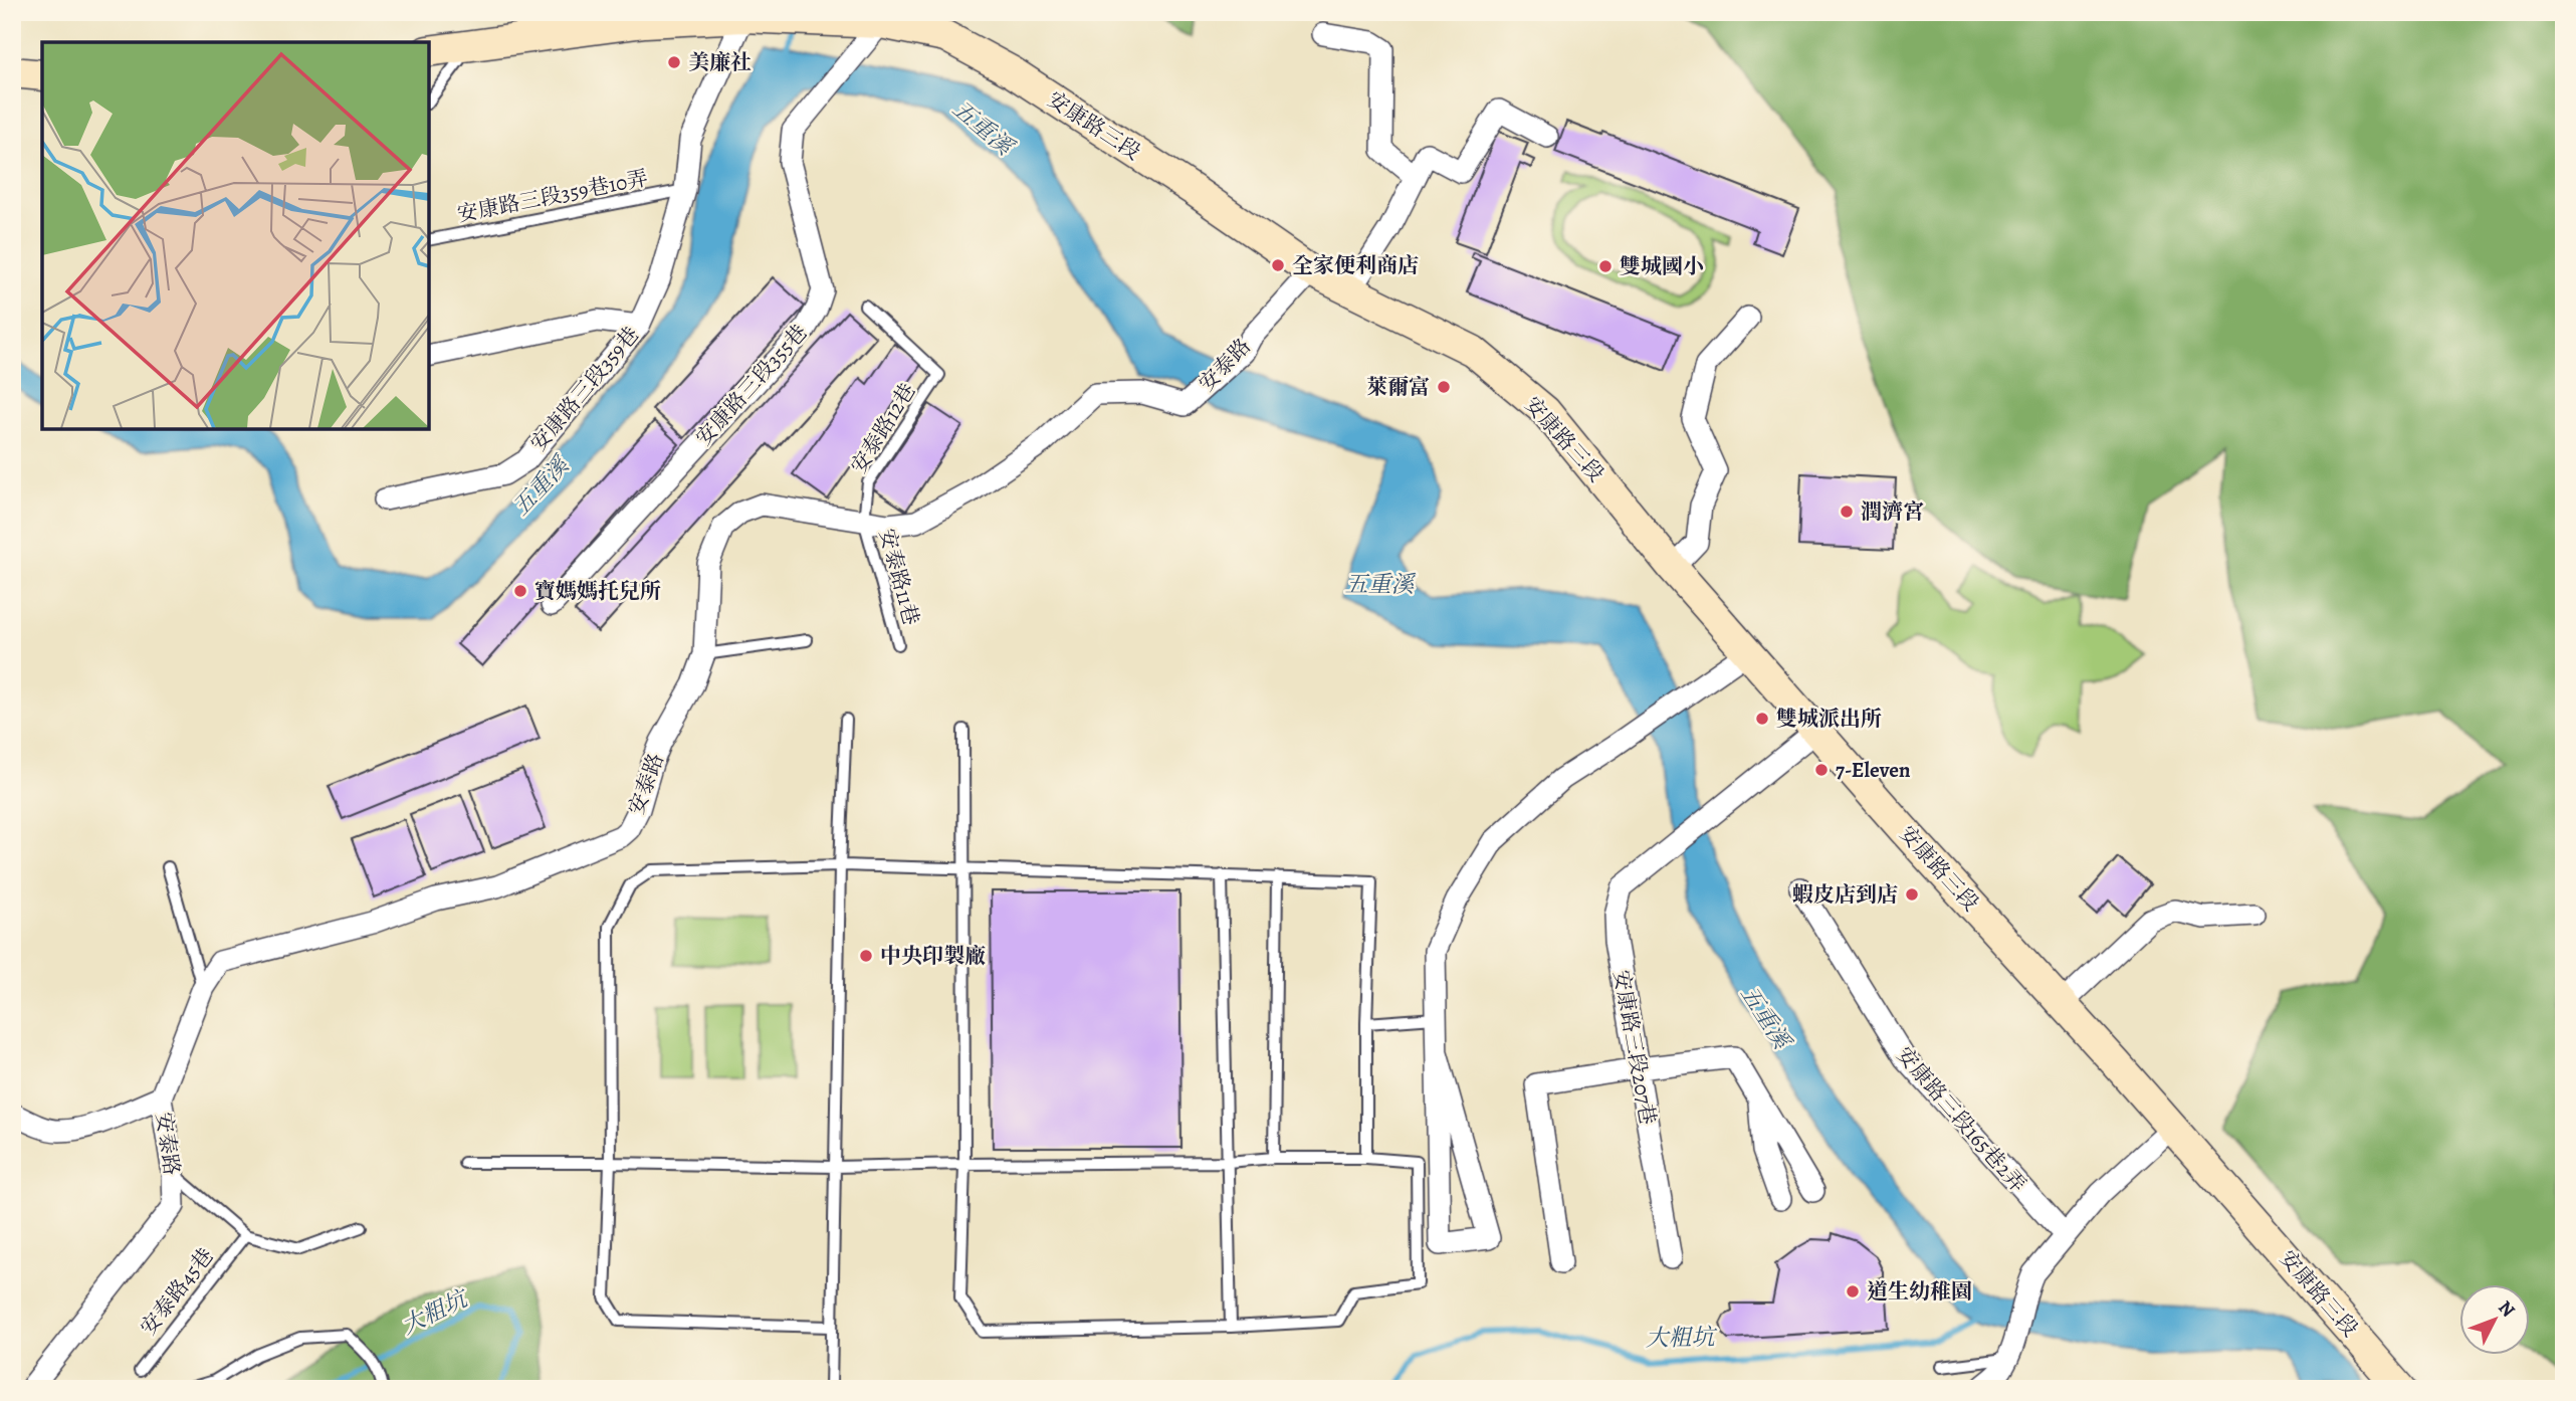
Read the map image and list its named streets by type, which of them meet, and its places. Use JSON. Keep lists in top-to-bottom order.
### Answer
{
  "streets": {
    "main road": ["安康路三段"],
    "street": [
      "安泰路",
      "安康路三段355巷",
      "安康路三段359巷",
      "安康路三段207巷",
      "安康路三段165巷2弄"
    ],
    "lane": [
      "安康路三段359巷10弄",
      "安泰路12巷",
      "安泰路11巷",
      "安泰路45巷"
    ]
  },
  "crossings": [
    ["安康路三段", "安泰路"],
    ["安康路三段", "安康路三段355巷"],
    ["安康路三段", "安康路三段359巷"],
    ["安康路三段", "安康路三段207巷"],
    ["安康路三段359巷10弄", "安康路三段359巷"],
    ["安泰路", "安泰路12巷"],
    ["安泰路", "安泰路11巷"],
    ["安泰路12巷", "安泰路11巷"]
  ],
  "water": ["五重溪", "大粗坑"],
  "places": [
    "美廉社",
    "全家便利商店",
    "雙城國小",
    "萊爾富",
    "潤濟宮",
    "寶媽媽托兒所",
    "雙城派出所",
    "7-Eleven",
    "蝦皮店到店",
    "中央印製廠",
    "道生幼稚園"
  ],
  "north": "top right"
}
